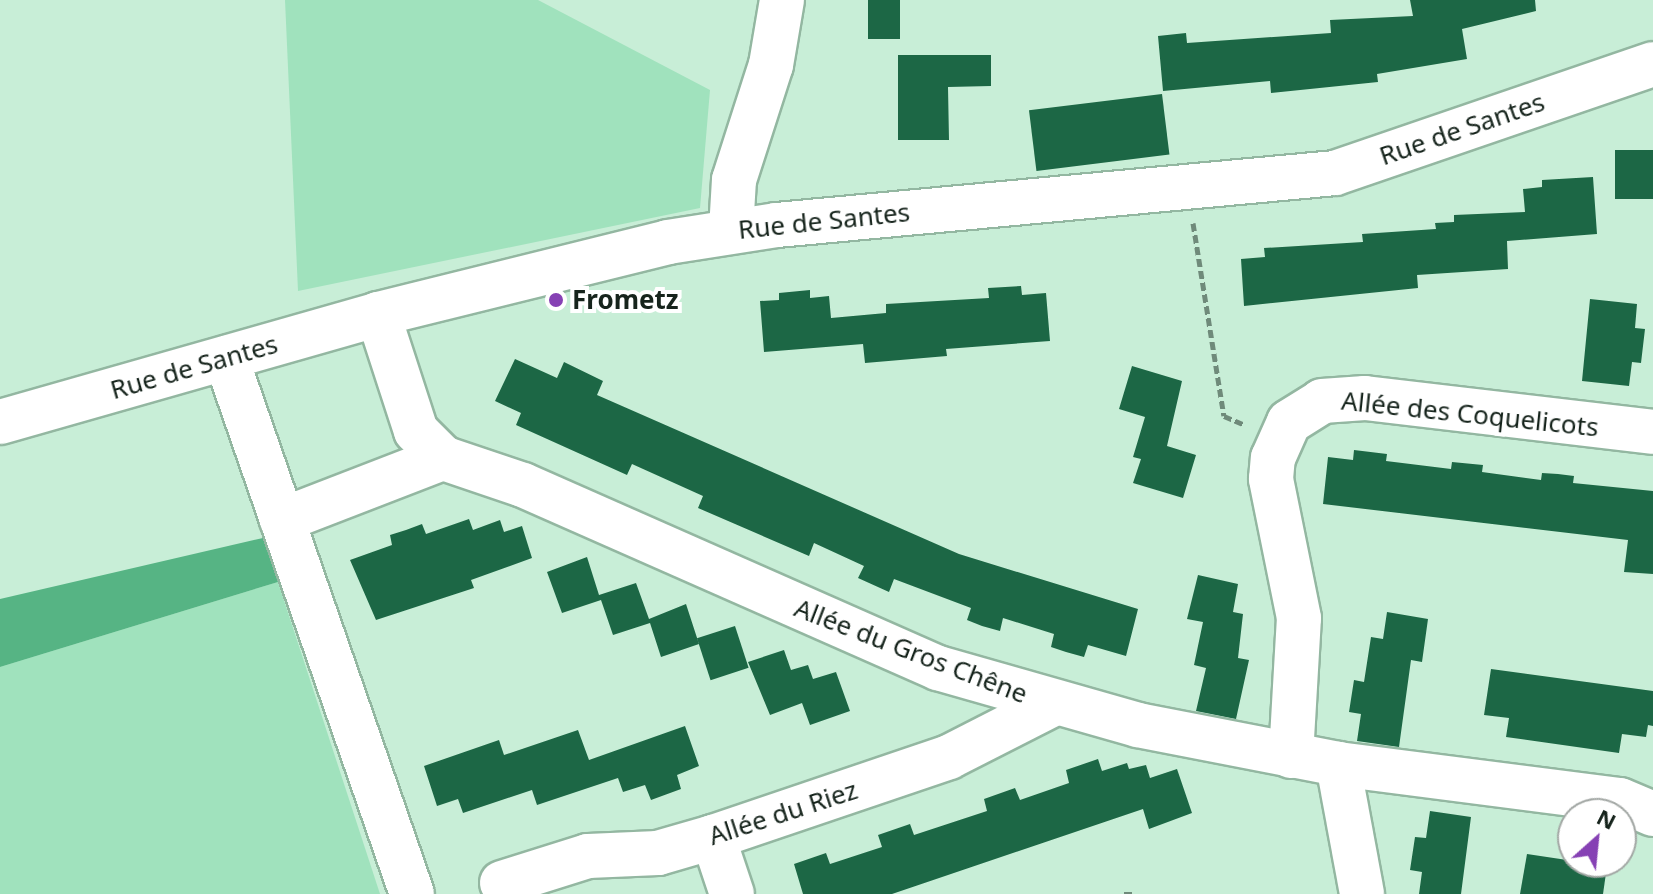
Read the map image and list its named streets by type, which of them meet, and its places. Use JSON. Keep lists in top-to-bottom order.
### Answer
{
  "streets": {
    "street": [
      "Rue de Santes",
      "Allée des Coquelicots",
      "Allée du Gros Chêne",
      "Allée du Riez"
    ]
  },
  "crossings": [
    ["Rue de Santes", "Allée du Gros Chêne"],
    ["Allée des Coquelicots", "Allée du Gros Chêne"],
    ["Allée du Gros Chêne", "Allée du Riez"]
  ],
  "places": ["Frometz"],
  "north": "top right"
}
